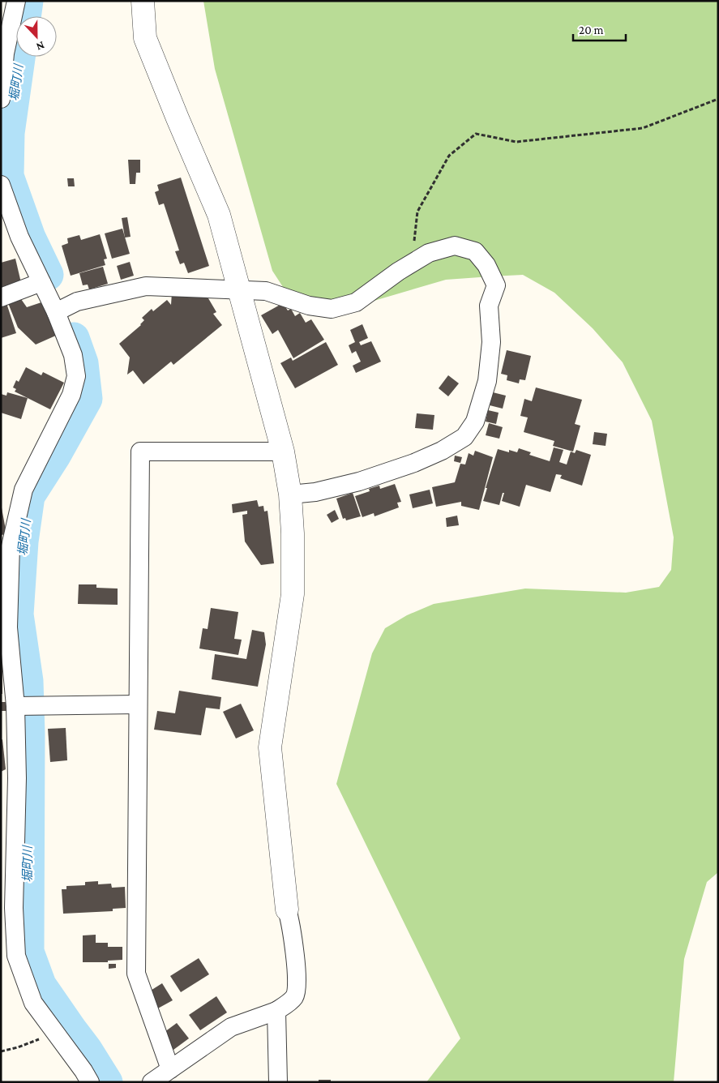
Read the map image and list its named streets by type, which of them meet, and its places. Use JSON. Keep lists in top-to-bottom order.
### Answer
{
  "water": ["堀町川"],
  "scale_bar": "20 m",
  "north": "bottom"
}
